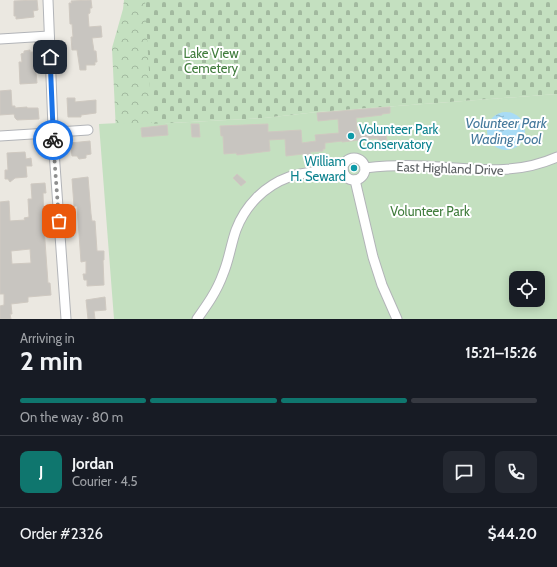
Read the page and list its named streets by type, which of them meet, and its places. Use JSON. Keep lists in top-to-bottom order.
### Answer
{
  "streets": {
    "street": ["East Highland Drive"]
  },
  "water": ["Volunteer Park Wading Pool"],
  "parks": ["Lake View Cemetery", "Volunteer Park"],
  "places": ["Volunteer Park Conservatory", "William H. Seward"],
  "page": {
    "heading": ["2 min", "Arriving in", "15:21–15:26"],
    "panel": [
      "Jordan",
      "Courier · 4.5",
      "Order #2326",
      "$44.20"
    ],
    "bar": "On the way · 80 m",
    "round": "J"
  }
}
